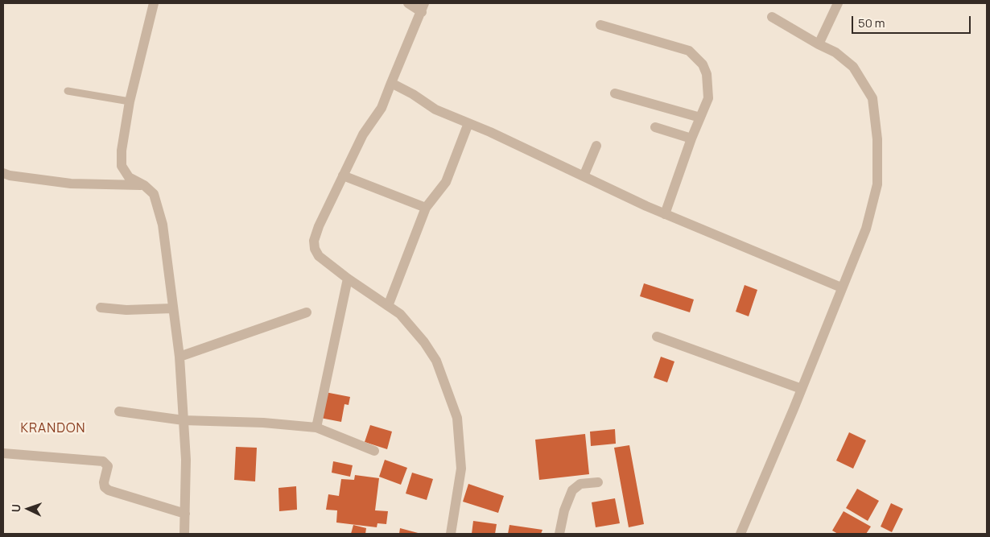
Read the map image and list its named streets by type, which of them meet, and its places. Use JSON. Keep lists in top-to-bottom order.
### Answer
{
  "districts": ["KRANDON"],
  "scale_bar": "50 m",
  "north": "left"
}
